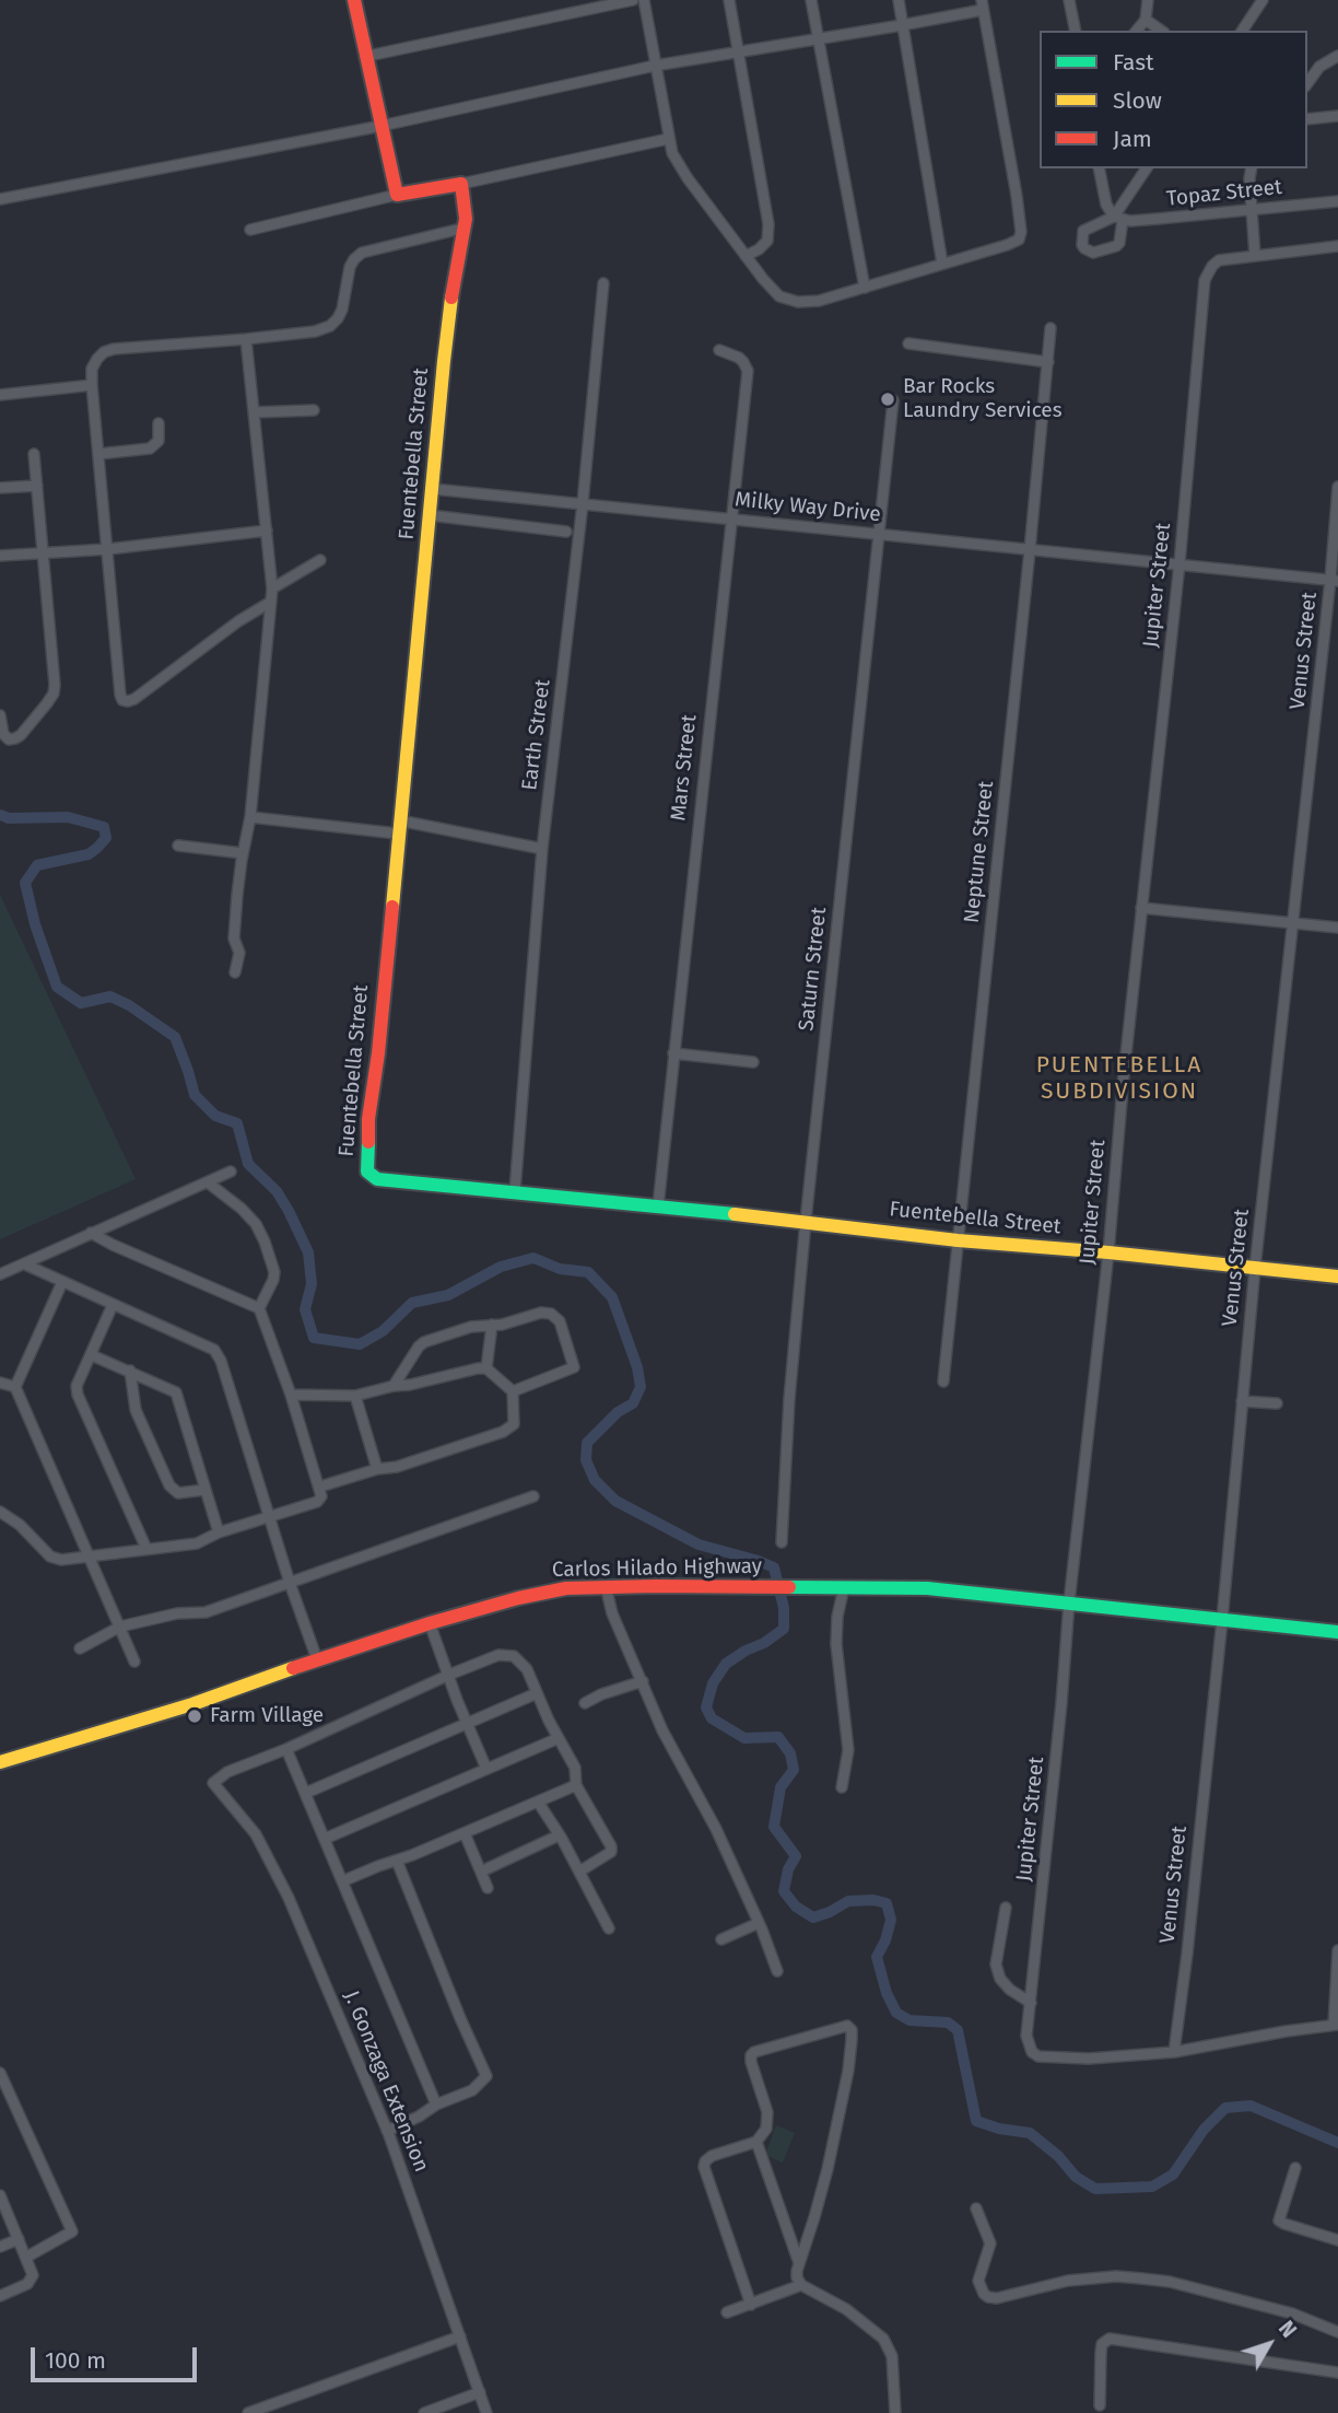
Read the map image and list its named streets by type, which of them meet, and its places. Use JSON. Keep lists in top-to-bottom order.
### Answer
{
  "streets": {
    "street": [
      "Topaz Street",
      "Fuentebella Street",
      "Milky Way Drive",
      "Jupiter Street",
      "Venus Street",
      "Earth Street",
      "Mars Street",
      "Neptune Street",
      "Saturn Street",
      "Carlos Hilado Highway",
      "J. Gonzaga Extension"
    ]
  },
  "crossings": [
    ["Fuentebella Street", "Milky Way Drive"],
    ["Fuentebella Street", "Jupiter Street"],
    ["Fuentebella Street", "Venus Street"],
    ["Fuentebella Street", "Earth Street"],
    ["Fuentebella Street", "Mars Street"],
    ["Fuentebella Street", "Neptune Street"],
    ["Fuentebella Street", "Saturn Street"],
    ["Milky Way Drive", "Jupiter Street"],
    ["Milky Way Drive", "Venus Street"],
    ["Milky Way Drive", "Earth Street"],
    ["Milky Way Drive", "Mars Street"],
    ["Milky Way Drive", "Neptune Street"],
    ["Milky Way Drive", "Saturn Street"],
    ["Jupiter Street", "Venus Street"],
    ["Jupiter Street", "Carlos Hilado Highway"],
    ["Venus Street", "Carlos Hilado Highway"]
  ],
  "districts": ["PUENTEBELLA SUBDIVISION"],
  "places": ["Bar Rocks Laundry Services", "Farm Village"],
  "legend": ["Fast", "Slow", "Jam"],
  "scale_bar": "100 m",
  "north": "top right"
}
